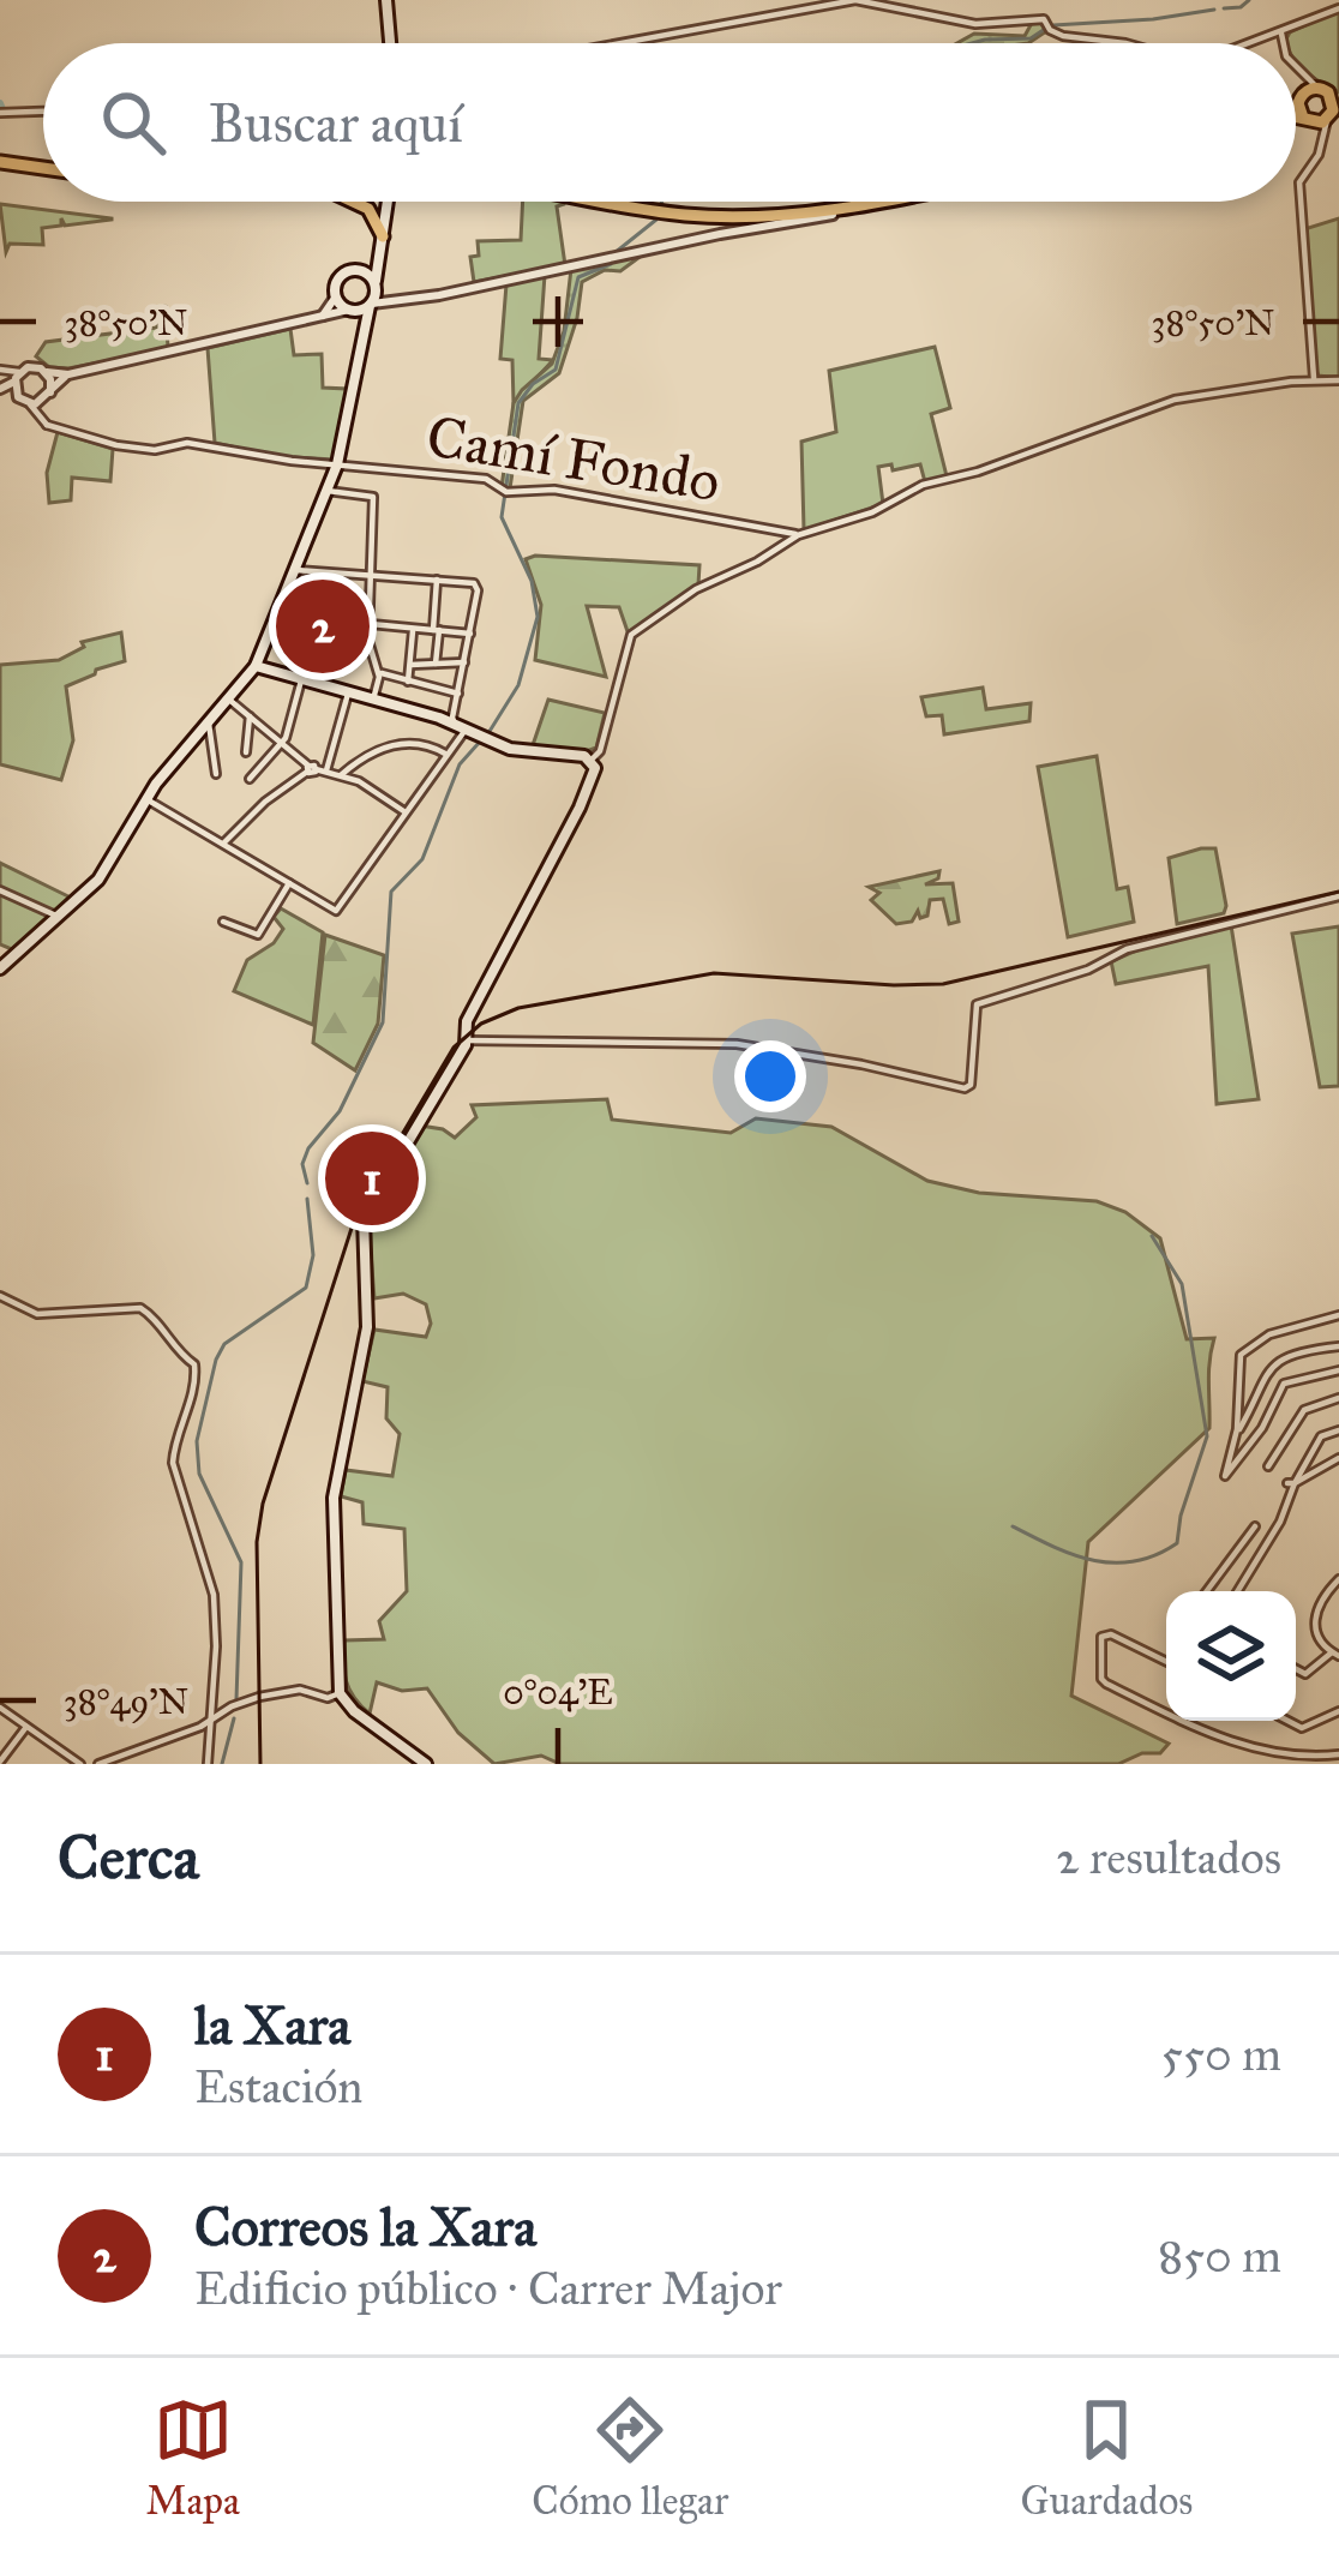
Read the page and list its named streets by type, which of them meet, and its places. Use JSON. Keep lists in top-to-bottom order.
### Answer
{
  "streets": {
    "street": ["Camí Fondo"]
  },
  "page": {
    "search": "Buscar aquí",
    "pins": ["2", "1"],
    "heading": ["Cerca", "2 resultados"],
    "list": [
      {
        "mark": "1",
        "name": "la Xara",
        "note": "Estación",
        "value": "550 m"
      },
      {
        "mark": "2",
        "name": "Correos la Xara",
        "note": "Edificio público · Carrer Major",
        "value": "850 m"
      }
    ],
    "nav": ["Mapa", "Cómo llegar", "Guardados"]
  },
  "coordinates": ["38°50'N", "0°04'E", "38°49'N"]
}
